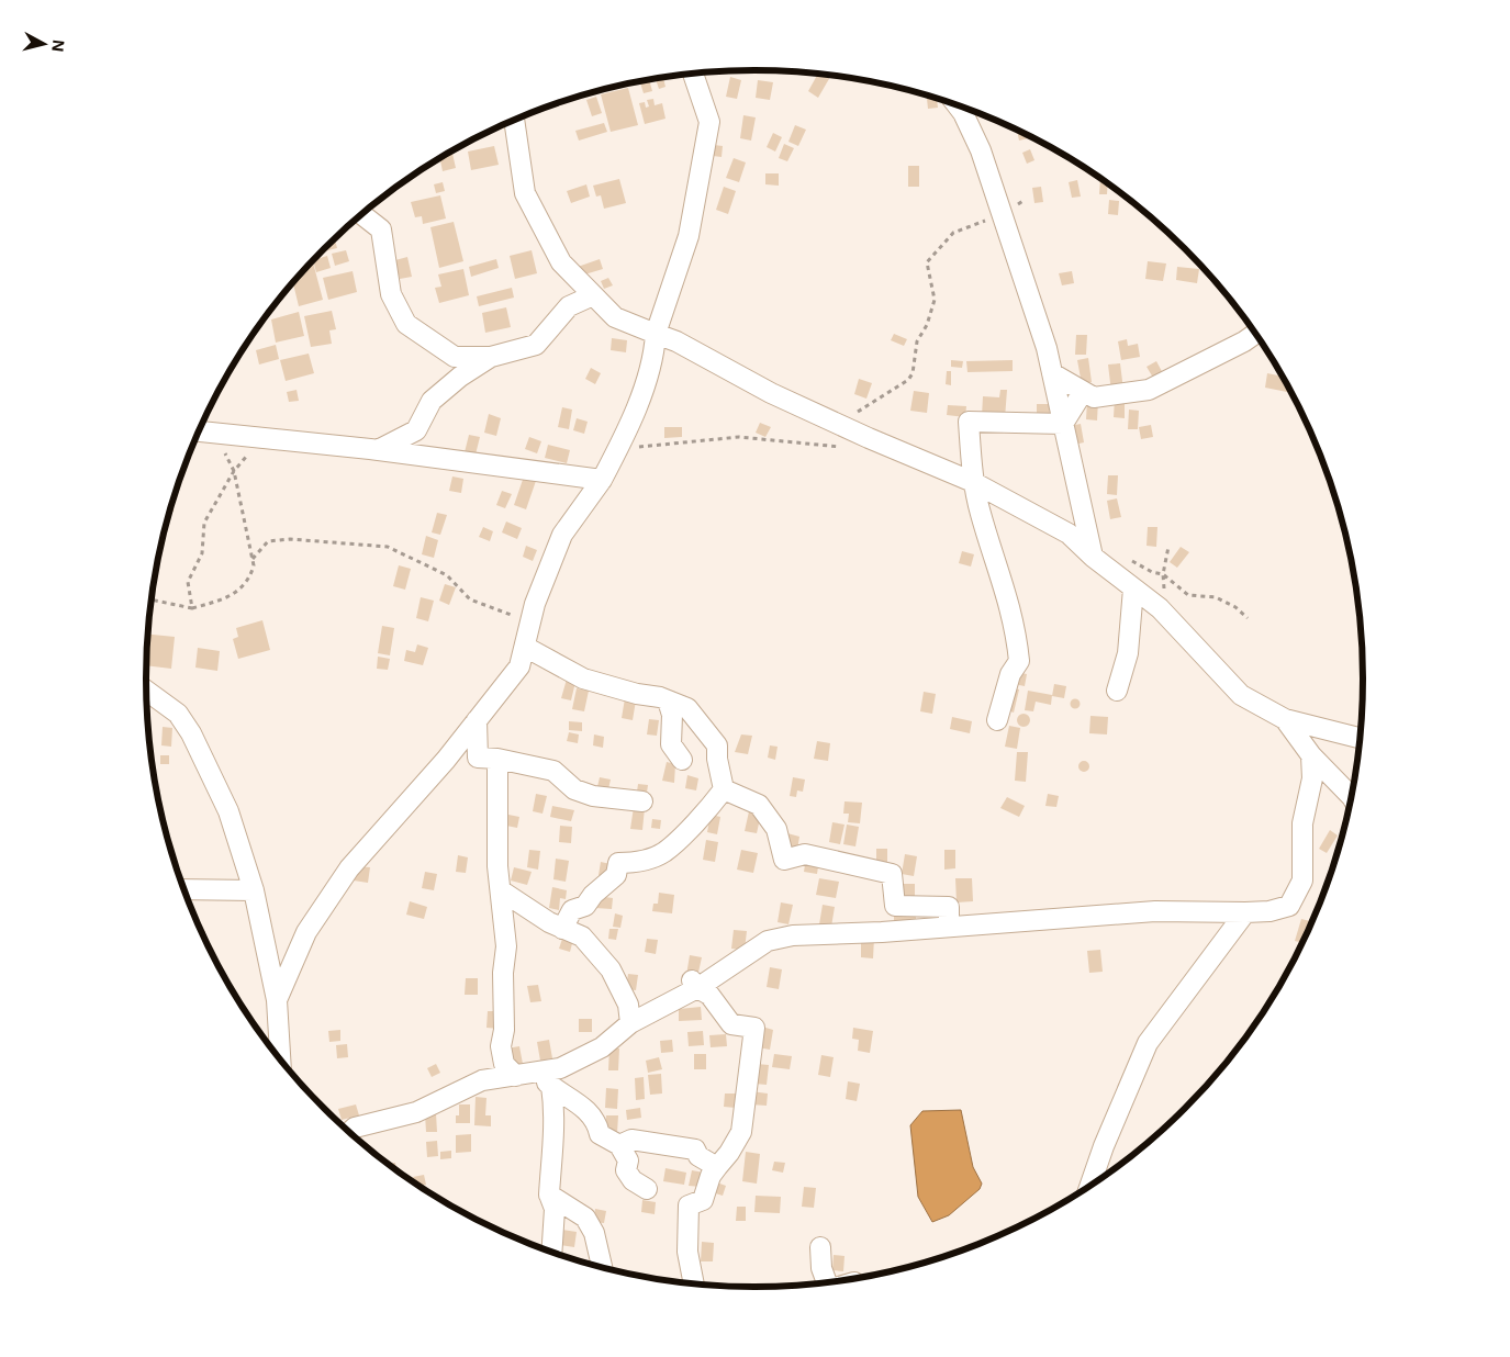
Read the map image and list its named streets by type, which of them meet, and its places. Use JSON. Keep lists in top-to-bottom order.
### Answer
{
  "north": "right"
}
